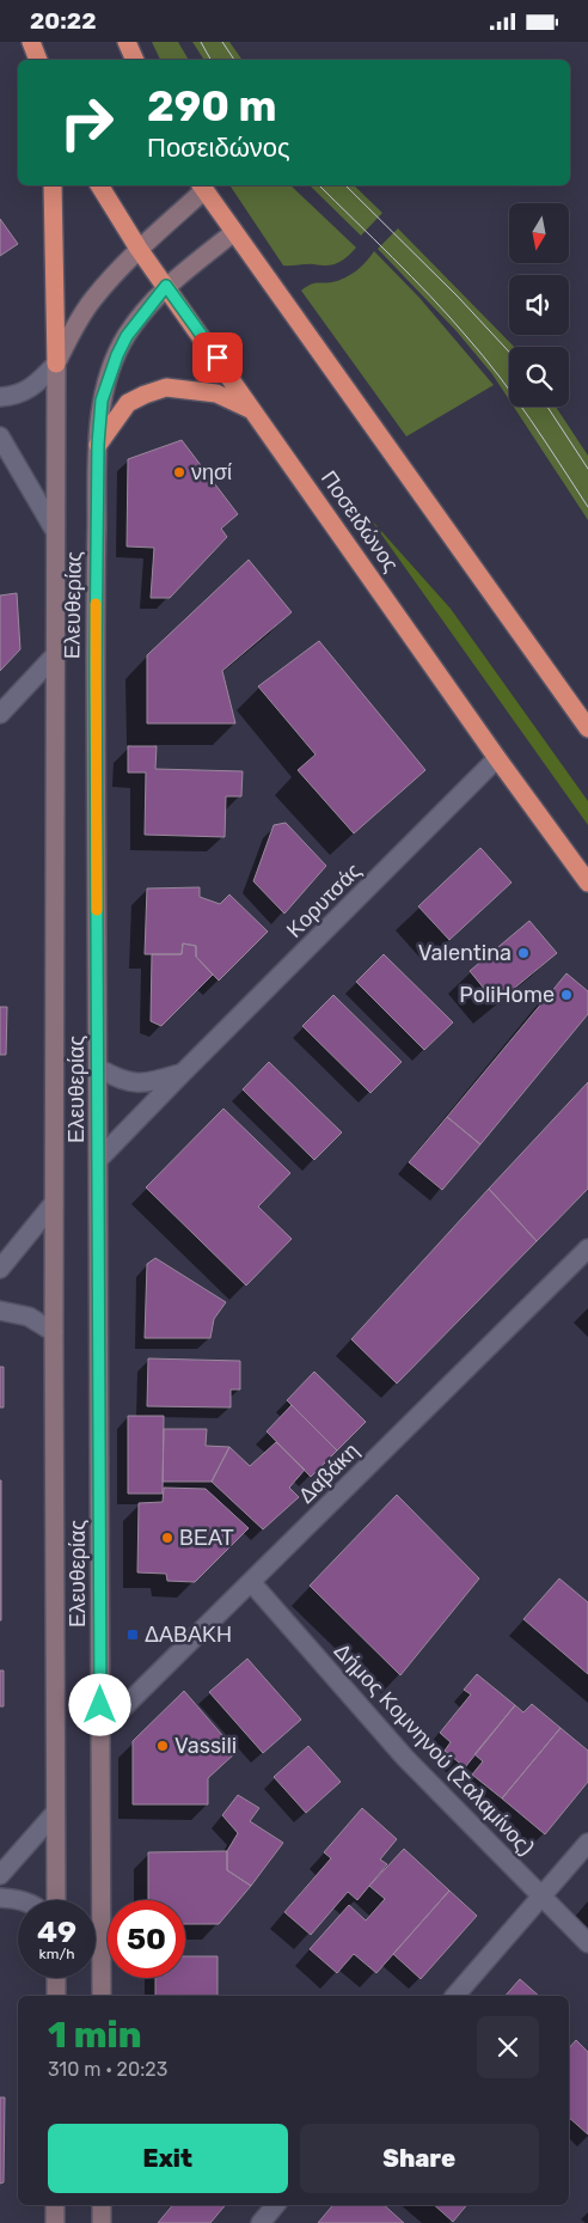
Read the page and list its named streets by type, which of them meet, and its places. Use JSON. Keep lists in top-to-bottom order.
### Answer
{
  "streets": {
    "highway": ["Ποσειδώνος"],
    "main road": ["Ελευθερίας"],
    "street": ["Κορυτσάς", "Δαβάκη", "Δήμος Κομνηνού (Σαλαμίνος)"]
  },
  "crossings": [
    ["Ποσειδώνος", "Ελευθερίας"],
    ["Ποσειδώνος", "Κορυτσάς"],
    ["Ελευθερίας", "Κορυτσάς"],
    ["Ελευθερίας", "Δαβάκη"],
    ["Δαβάκη", "Δήμος Κομνηνού (Σαλαμίνος)"]
  ],
  "places": {
    "other": [
      "νησί",
      "Valentina",
      "PoliHome",
      "ΒΕΑΤ",
      "Vassili"
    ],
    "transit": ["ΔΑΒΑΚΗ"]
  },
  "north": "bottom",
  "page": {
    "status": "20:22",
    "turn": ["290 m", "Ποσειδώνος"],
    "speed": "49 km/h",
    "limit": "50",
    "heading": ["1 min", "310 m · 20:23"],
    "buttons": ["Exit", "Share"]
  }
}
